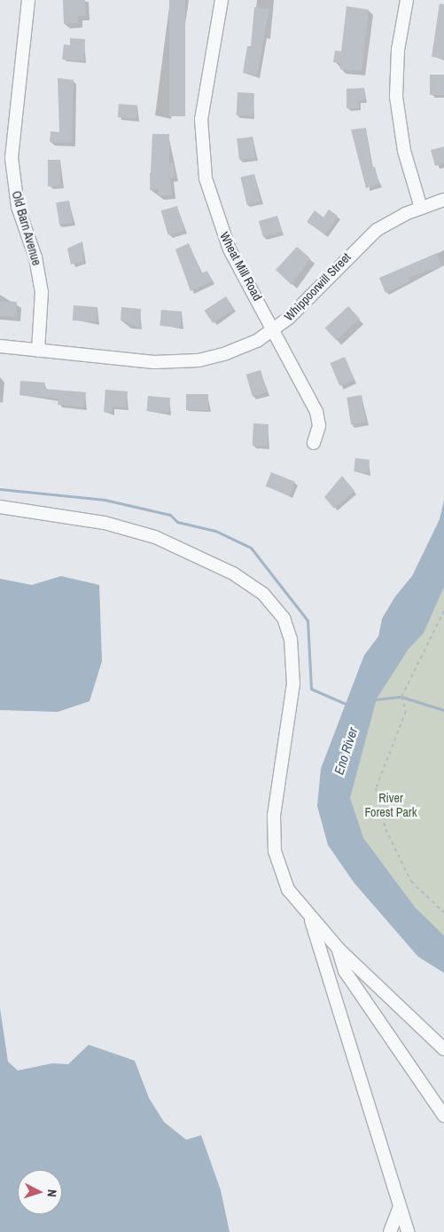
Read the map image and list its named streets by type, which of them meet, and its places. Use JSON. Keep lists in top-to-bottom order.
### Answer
{
  "streets": {
    "street": ["Old Barn Avenue", "Wheat Mill Road", "Whippoorwill Street"]
  },
  "crossings": [
    ["Old Barn Avenue", "Whippoorwill Street"],
    ["Wheat Mill Road", "Whippoorwill Street"]
  ],
  "water": ["Eno River"],
  "parks": ["River Forest Park"],
  "north": "right"
}
